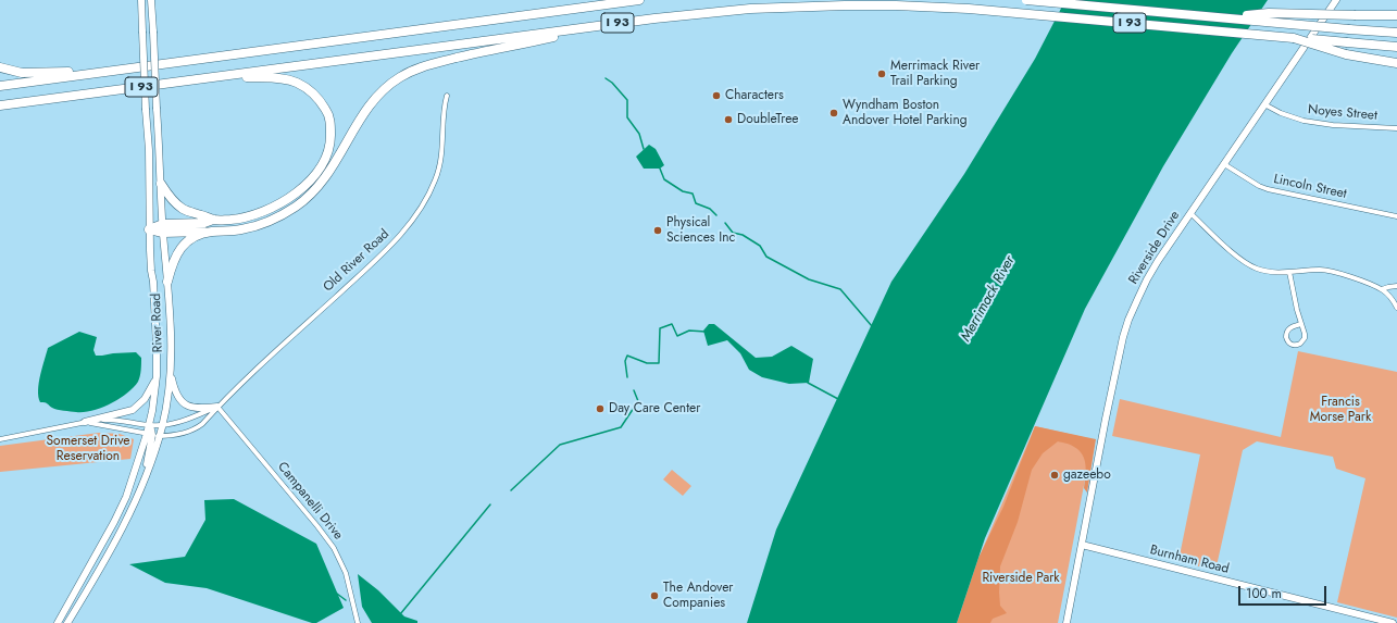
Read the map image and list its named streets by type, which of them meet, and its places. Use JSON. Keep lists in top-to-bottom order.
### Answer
{
  "streets": {
    "highway": ["I 93"],
    "main road": ["Riverside Drive", "River Road", "Burnham Road"],
    "street": [
      "Noyes Street",
      "Lincoln Street",
      "Old River Road",
      "Campanelli Drive"
    ]
  },
  "crossings": [
    ["Noyes Street", "Riverside Drive"],
    ["Lincoln Street", "Riverside Drive"],
    ["Riverside Drive", "Burnham Road"],
    ["Old River Road", "River Road"],
    ["Old River Road", "Campanelli Drive"]
  ],
  "water": ["Merrimack River"],
  "parks": ["Francis Morse Park", "Somerset Drive Reservation", "Riverside Park"],
  "places": [
    "Merrimack River Trail Parking",
    "Characters",
    "Wyndham Boston Andover Hotel Parking",
    "DoubleTree",
    "Physical Sciences Inc",
    "Day Care Center",
    "gazeebo",
    "The Andover Companies"
  ],
  "scale_bar": "100 m"
}
